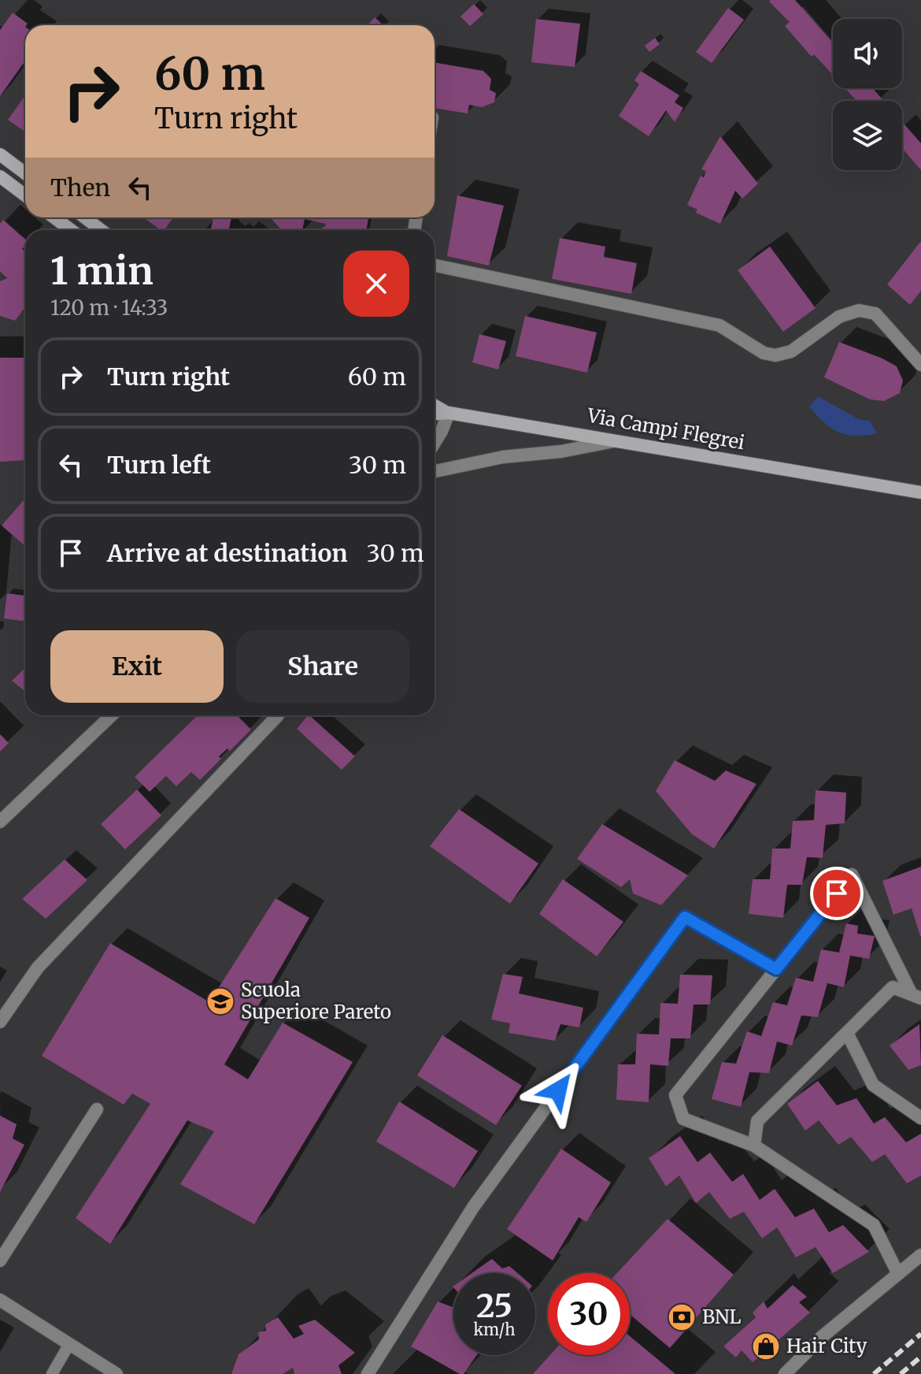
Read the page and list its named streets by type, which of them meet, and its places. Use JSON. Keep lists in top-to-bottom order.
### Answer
{
  "streets": {
    "main road": ["Via Campi Flegrei"]
  },
  "places": {
    "school or university": ["Scuola Superiore Pareto"],
    "bank": ["BNL"],
    "shop": ["Hair City"]
  },
  "page": {
    "turn": ["60 m", "Turn right"],
    "then": "Then",
    "heading": ["1 min", "120 m · 14:33"],
    "list": [
      {
        "name": "Turn right",
        "value": "60 m"
      },
      {
        "name": "Turn left",
        "value": "30 m"
      },
      {
        "name": "Arrive at destination",
        "value": "30 m"
      }
    ],
    "buttons": ["Exit", "Share"],
    "speed": "25 km/h",
    "limit": "30"
  }
}
